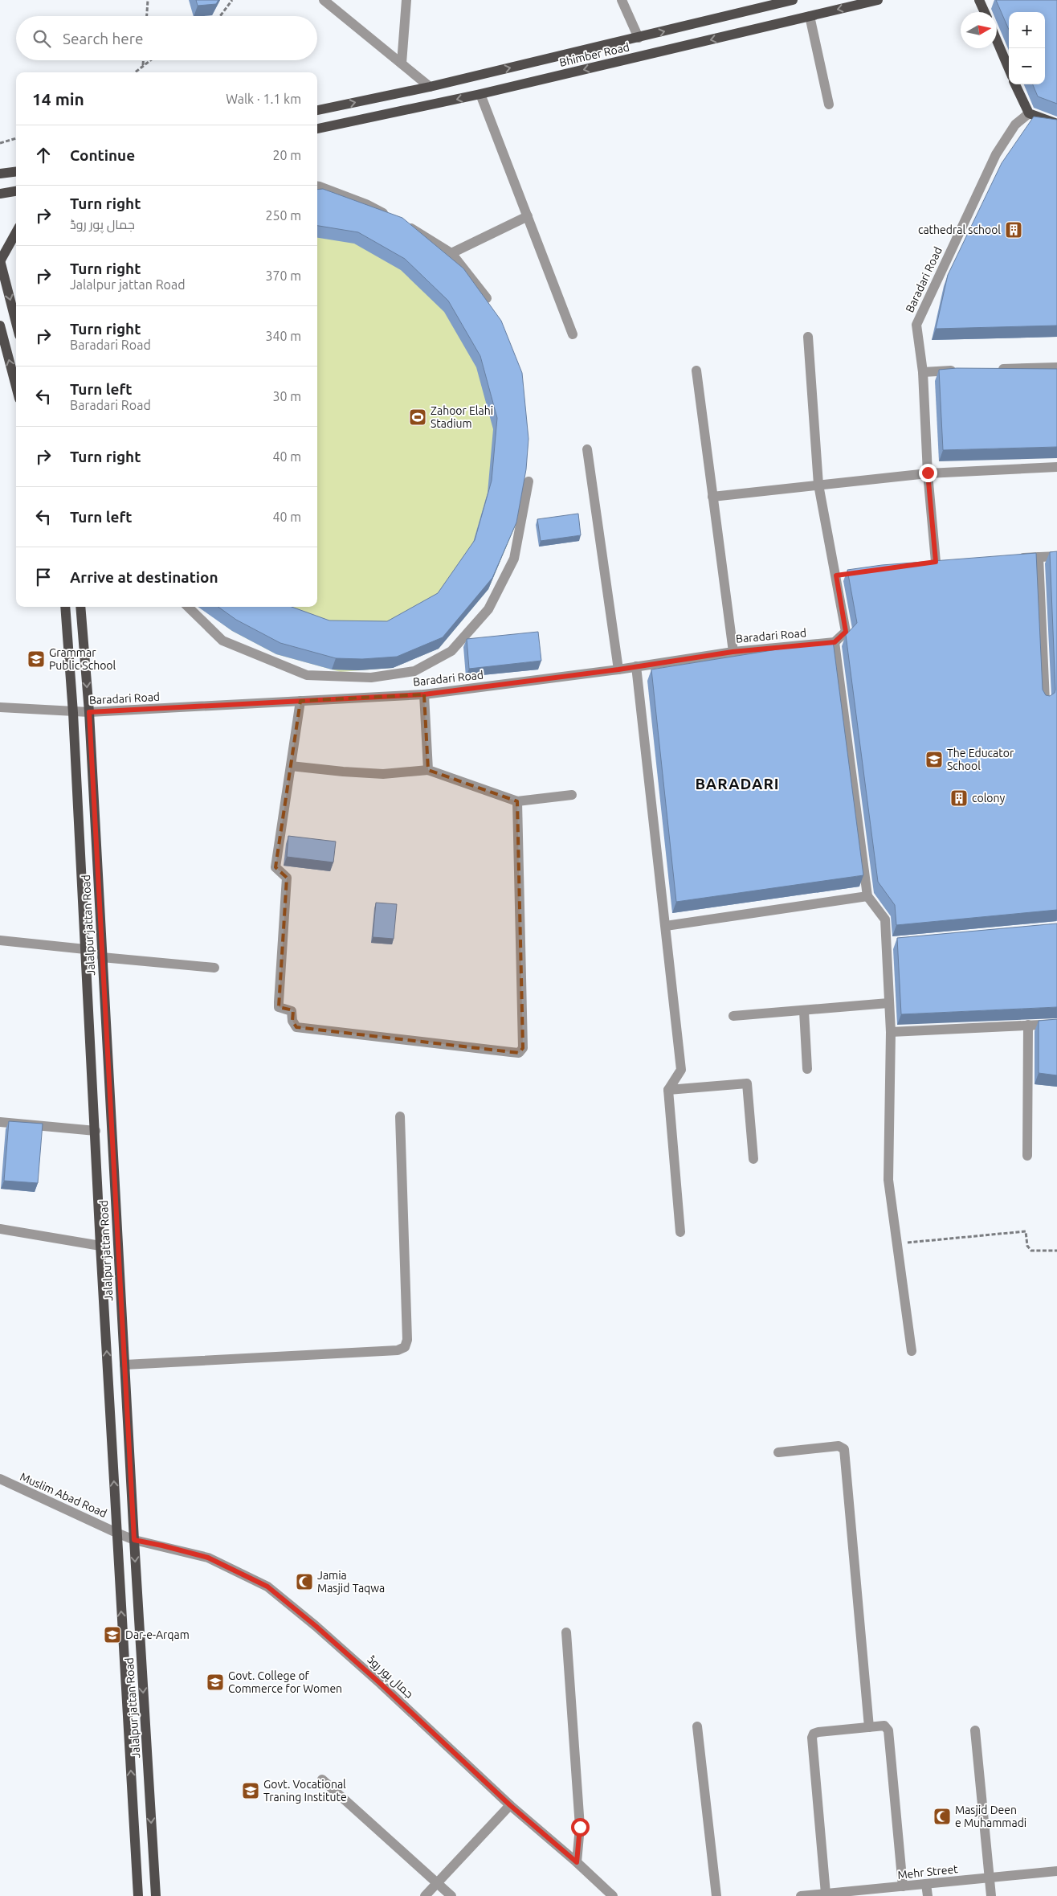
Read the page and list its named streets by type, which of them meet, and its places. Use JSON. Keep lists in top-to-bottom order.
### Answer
{
  "streets": {
    "main road": ["Bhimber Road", "Jalalpur jattan Road"],
    "street": [
      "Baradari Road",
      "Muslim Abad Road",
      "جمال پور روڈ",
      "Mehr Street"
    ]
  },
  "crossings": [
    ["Baradari Road", "Jalalpur jattan Road"],
    ["Jalalpur jattan Road", "Muslim Abad Road"],
    ["Jalalpur jattan Road", "جمال پور روڈ"],
    ["Muslim Abad Road", "جمال پور روڈ"]
  ],
  "districts": ["BARADARI"],
  "places": {
    "building": ["cathedral school", "colony"],
    "sports": ["Zahoor Elahi Stadium"],
    "school or university": [
      "Grammar Public School",
      "The Educator School",
      "Dar-e-Arqam",
      "Govt. College of Commerce for Women",
      "Govt. Vocational Traning Institute"
    ],
    "mosque": ["Jamia Masjid Taqwa", "Masjid Deen e Muhammadi"]
  },
  "north": "right",
  "page": {
    "map_buttons": ["+", "−"],
    "search": "Search here",
    "heading": ["14 min", "Walk · 1.1 km"],
    "list": [
      ["Continue", "20 m"],
      ["Turn right", "جمال پور روڈ", "250 m"],
      ["Turn right", "Jalalpur jattan Road", "370 m"],
      ["Turn right", "Baradari Road", "340 m"],
      ["Turn left", "Baradari Road", "30 m"],
      ["Turn right", "40 m"],
      ["Turn left", "40 m"],
      "Arrive at destination"
    ]
  }
}
